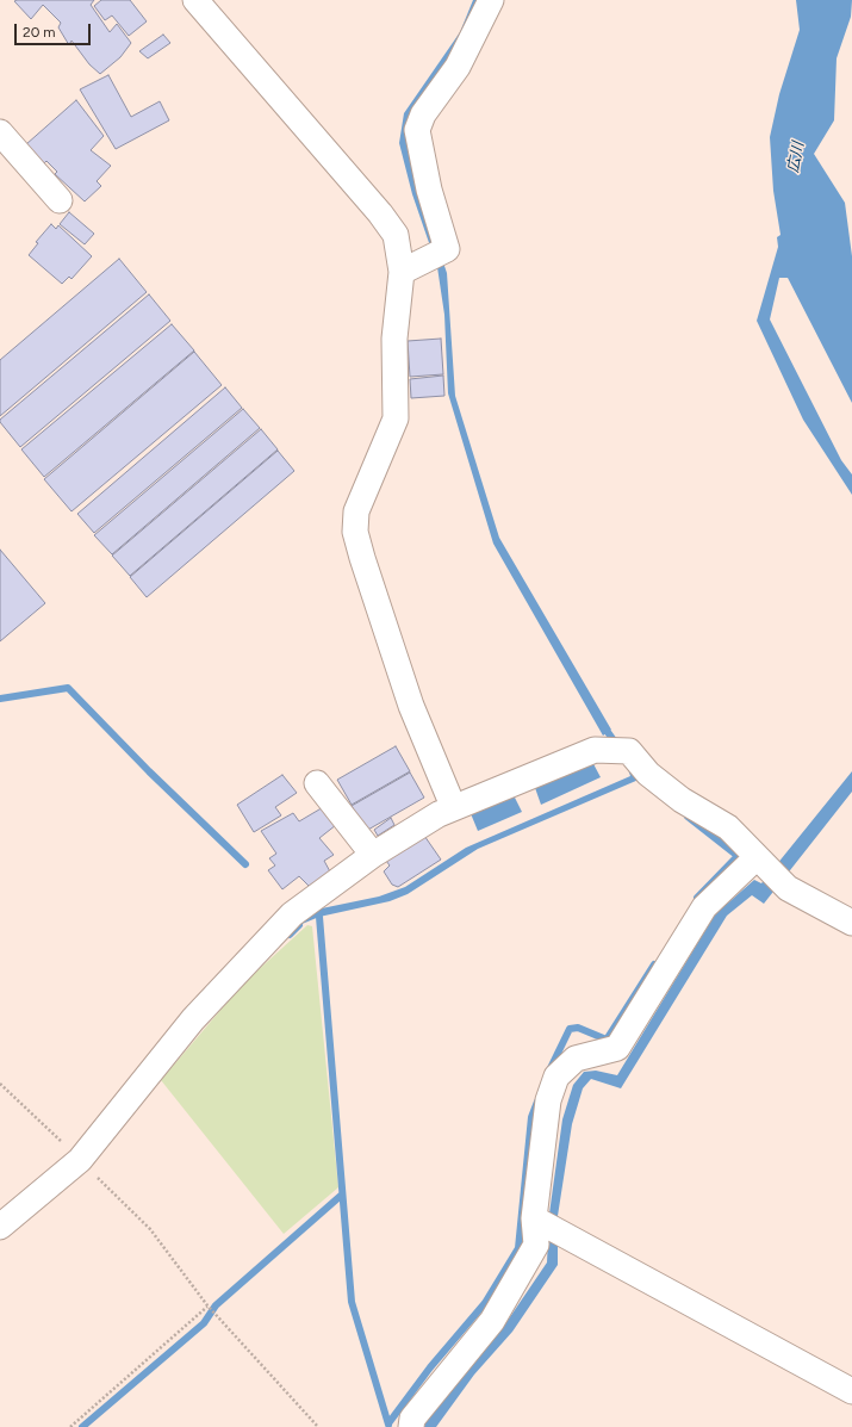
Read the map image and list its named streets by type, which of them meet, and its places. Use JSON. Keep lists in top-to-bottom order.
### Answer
{
  "water": ["広川"],
  "scale_bar": "20 m"
}
